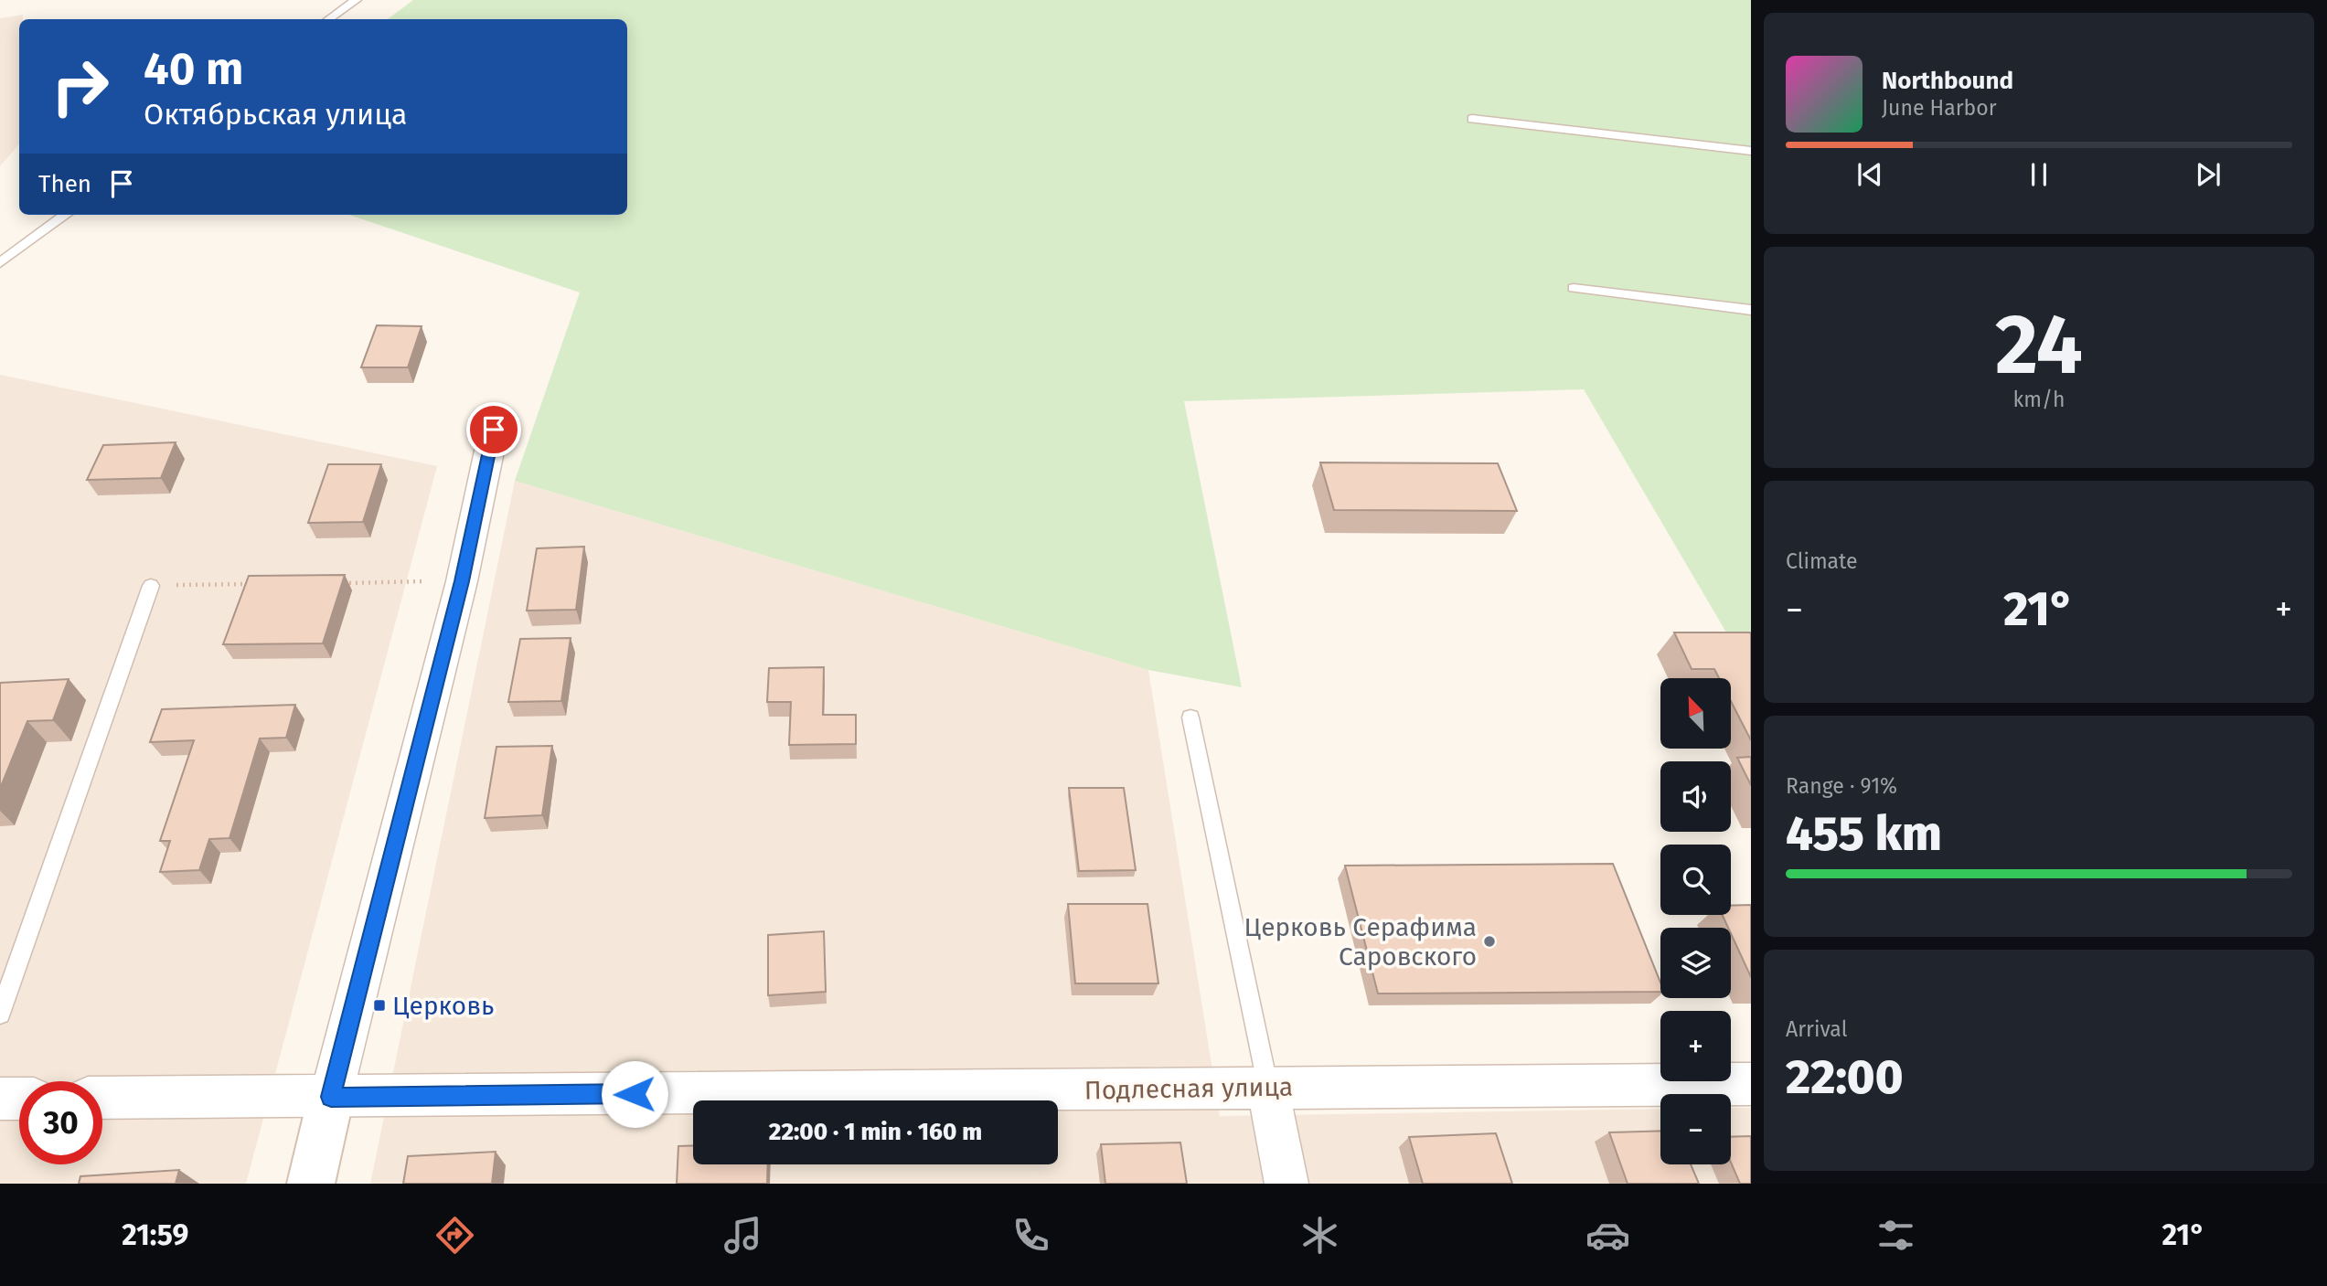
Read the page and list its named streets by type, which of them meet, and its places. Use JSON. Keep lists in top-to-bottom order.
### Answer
{
  "streets": {
    "street": ["Подлесная улица"]
  },
  "places": {
    "other": ["Церковь Серафима Саровского"],
    "transit": ["Церковь"]
  },
  "north": "top left",
  "page": {
    "turn": ["40 m", "Октябрьская улица"],
    "song": ["Northbound", "June Harbor"],
    "then": "Then",
    "tile": [
      ["24", "km/h"],
      "Climate",
      ["Range · 91%", "455 km"],
      ["Arrival", "22:00"]
    ],
    "heat": ["−", "21°", "+"],
    "map_buttons": ["+", "−"],
    "limit": "30",
    "trip": "22:00 · 1 min · 160 m",
    "tabs": ["21:59", "21°"]
  }
}
